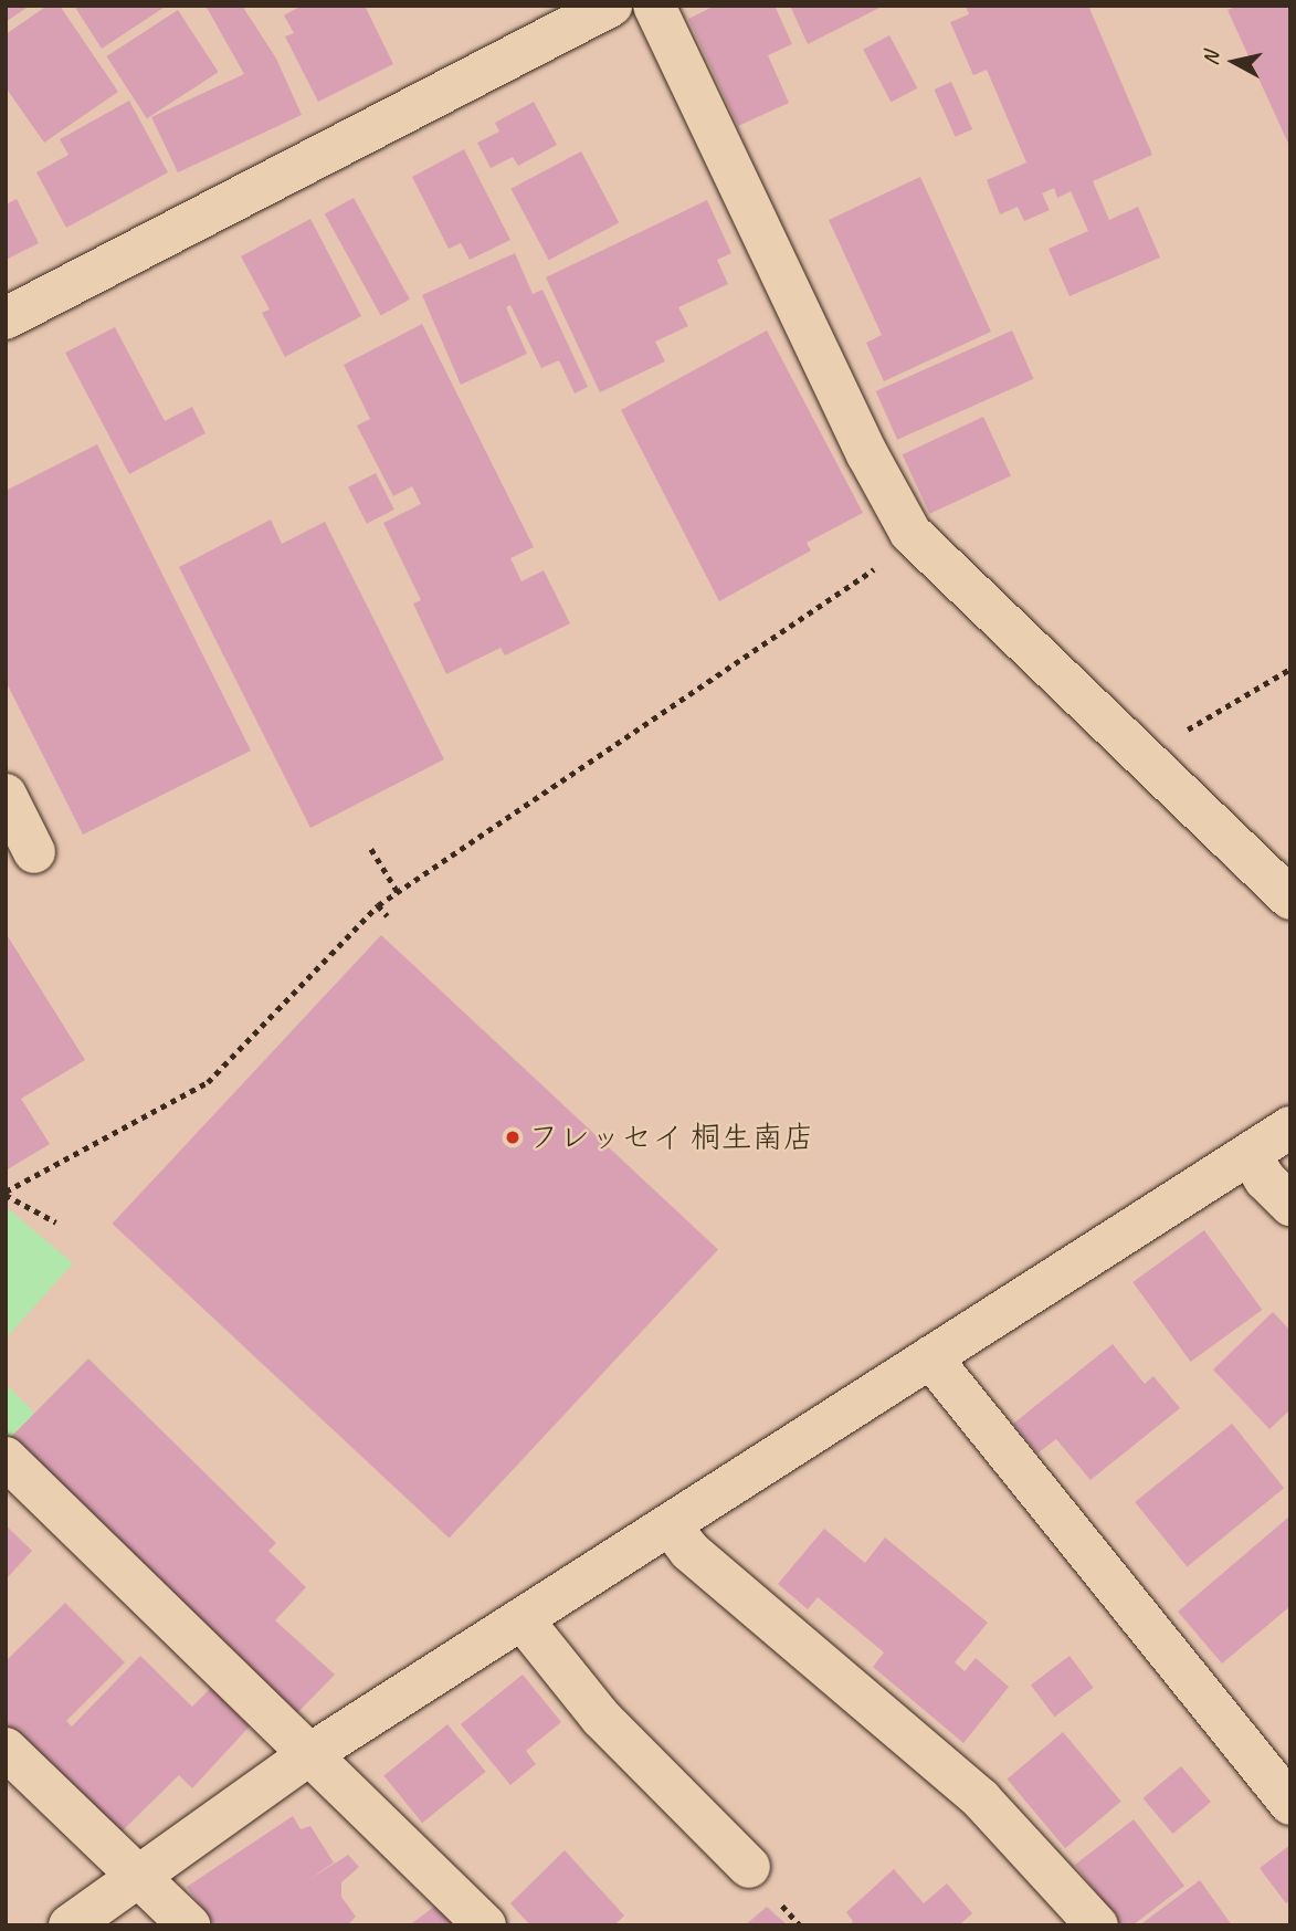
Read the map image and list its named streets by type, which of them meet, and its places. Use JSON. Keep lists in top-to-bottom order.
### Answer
{
  "places": ["フレッセイ 桐生南店"],
  "north": "left"
}
